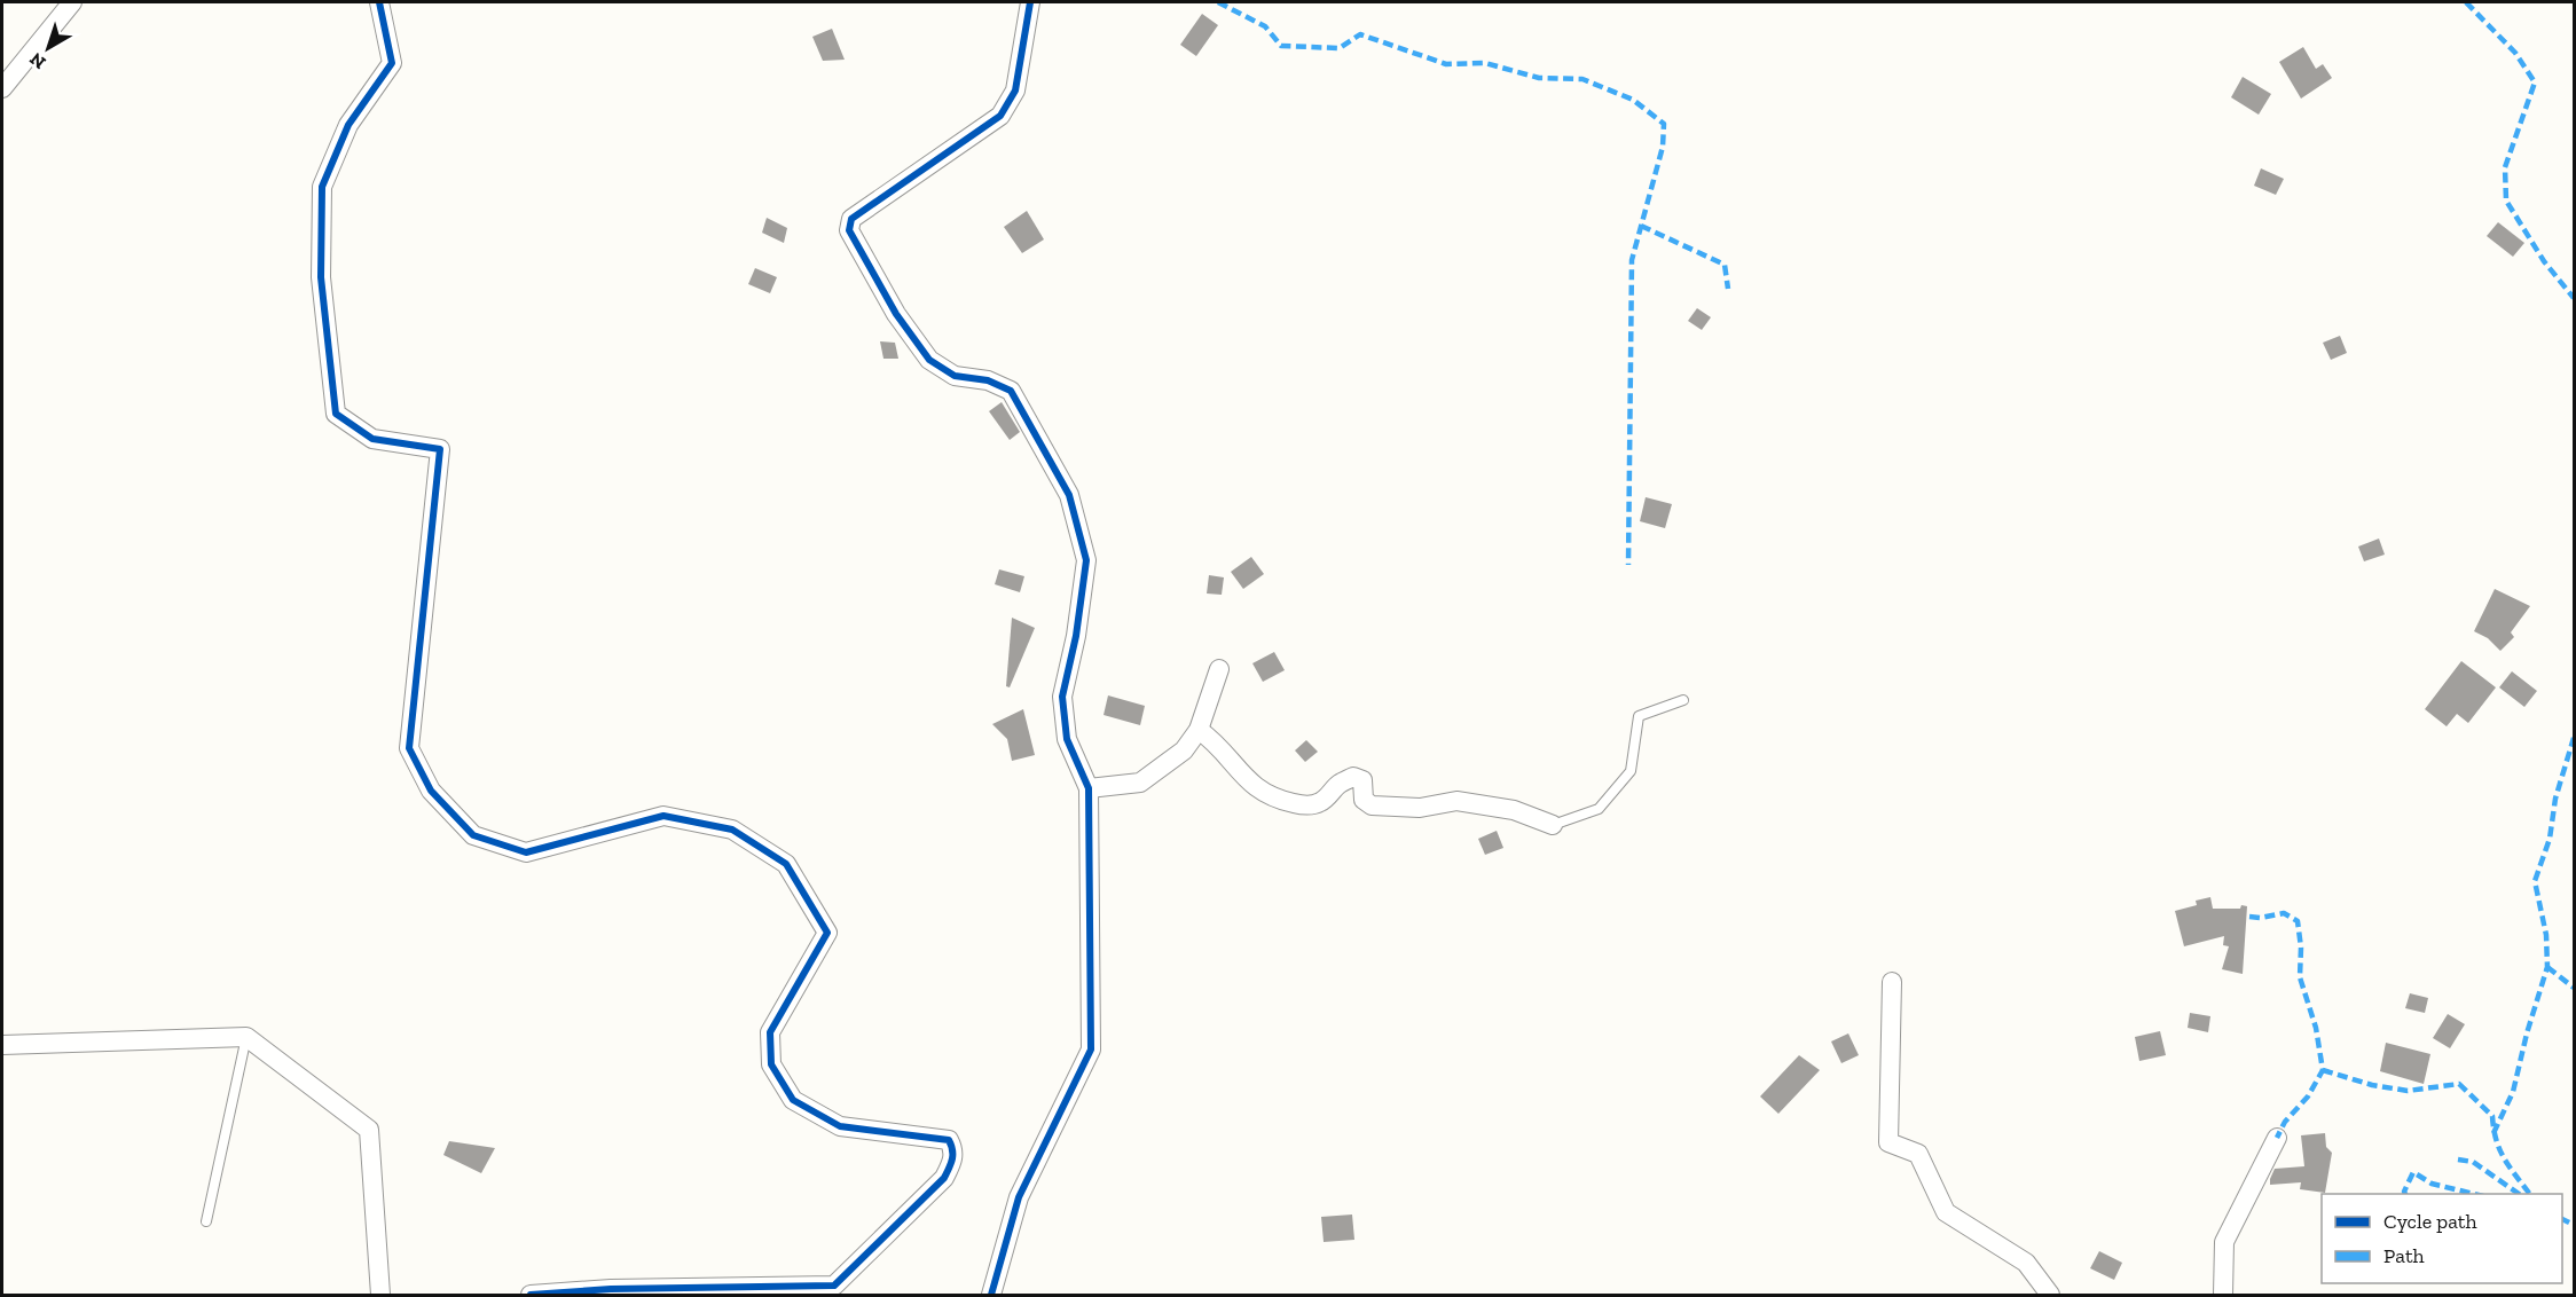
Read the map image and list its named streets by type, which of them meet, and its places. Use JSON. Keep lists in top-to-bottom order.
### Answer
{
  "legend": ["Cycle path", "Path"],
  "north": "bottom left"
}
